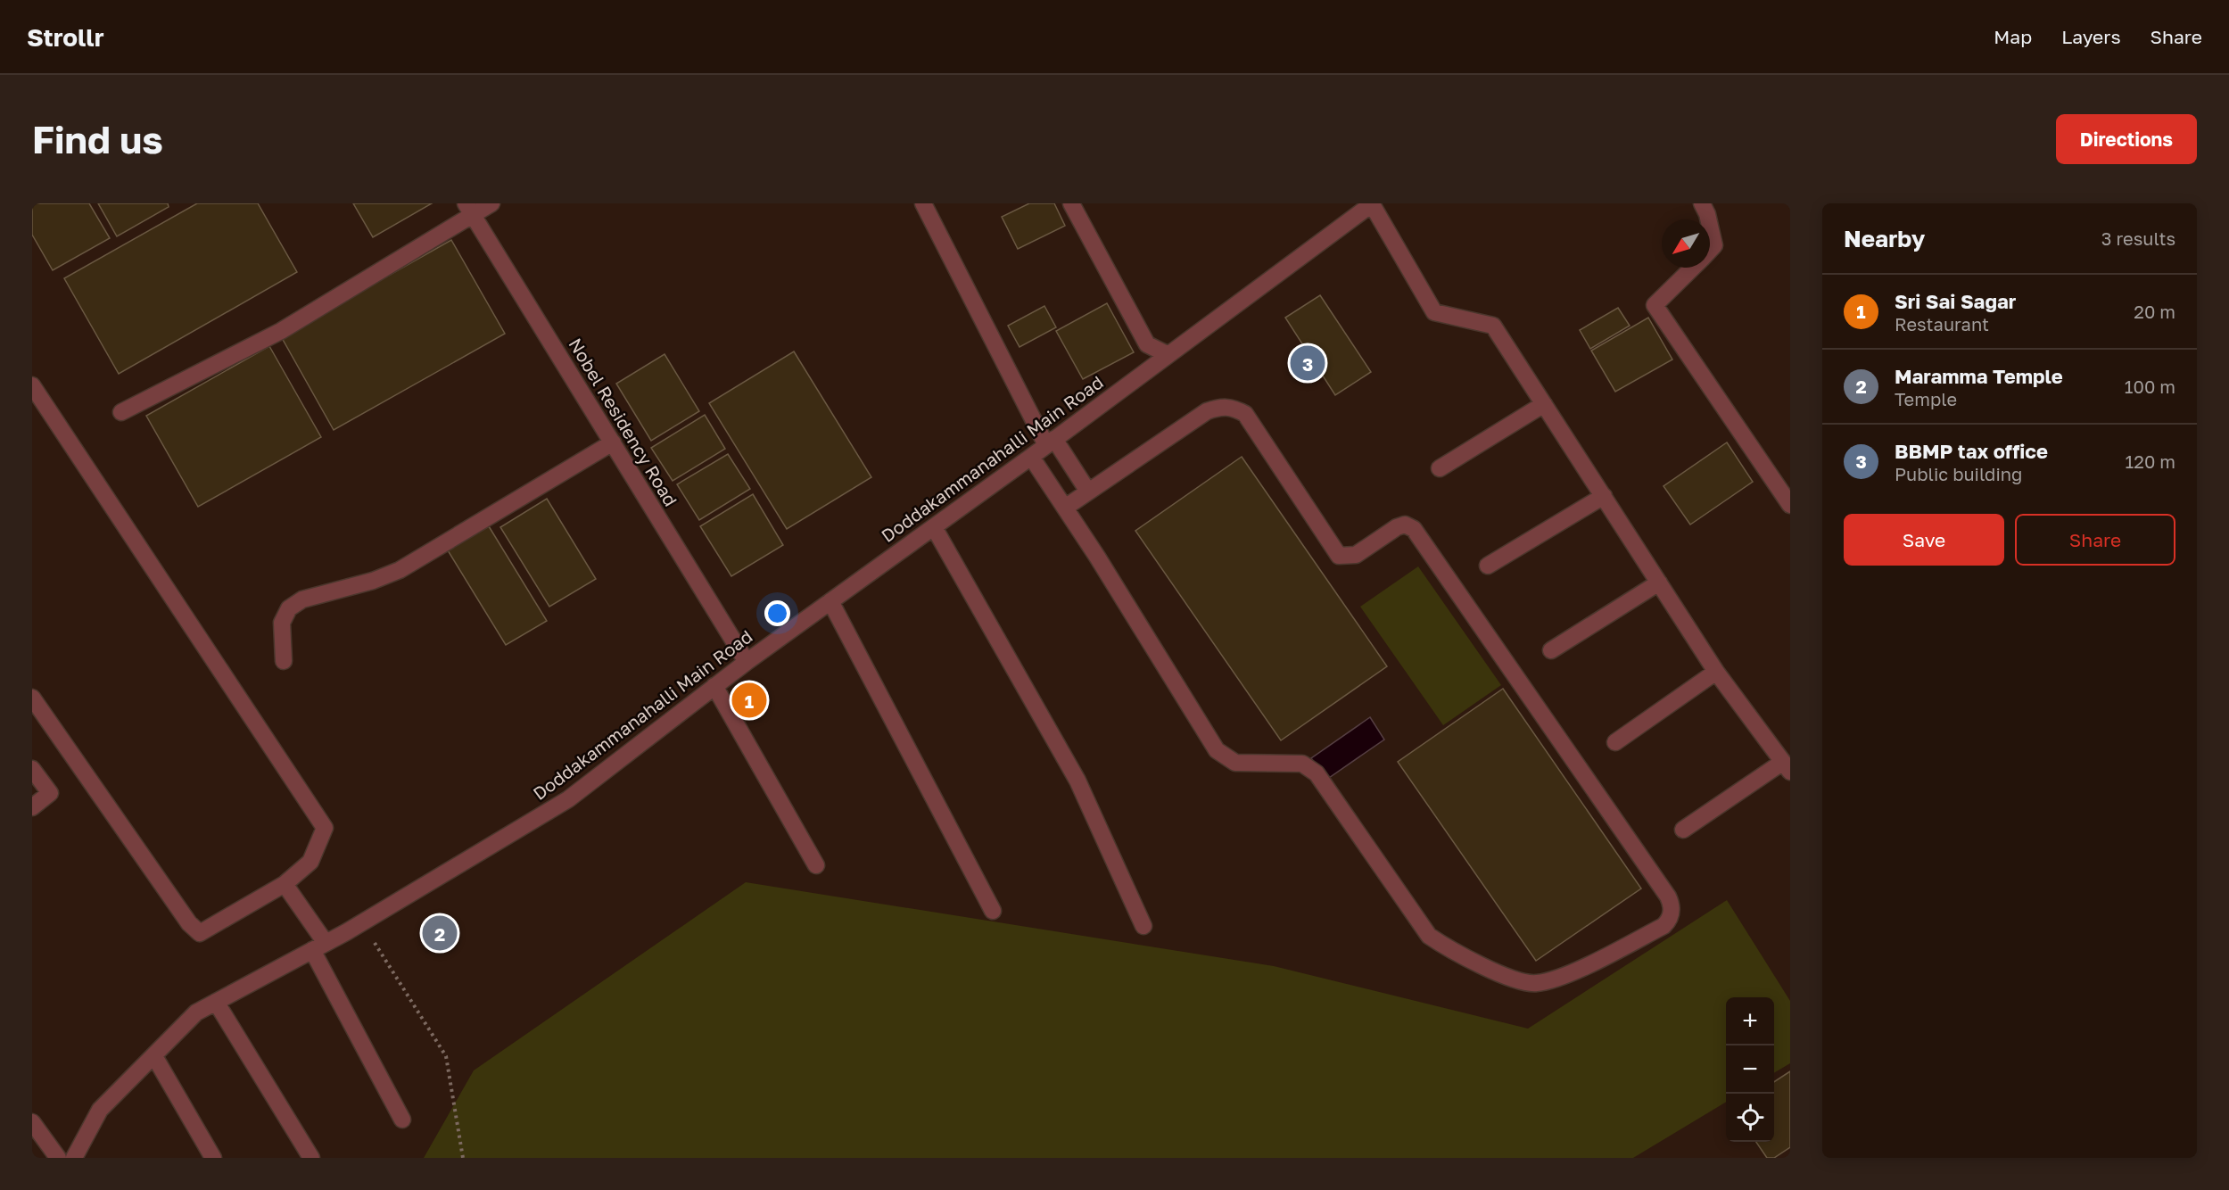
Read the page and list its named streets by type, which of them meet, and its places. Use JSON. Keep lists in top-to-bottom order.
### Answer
{
  "streets": {
    "street": ["Nobel Residency Road", "Doddakammanahalli Main Road"]
  },
  "crossings": [
    ["Nobel Residency Road", "Doddakammanahalli Main Road"]
  ],
  "north": "bottom left",
  "page": {
    "header": "Strollr",
    "nav": ["Map", "Layers", "Share"],
    "buttons": [
      "Directions",
      ["Save", "Share"]
    ],
    "title": "Find us",
    "heading": ["Nearby", "3 results"],
    "list": [
      {
        "mark": "1",
        "name": "Sri Sai Sagar",
        "note": "Restaurant",
        "value": "20 m"
      },
      {
        "mark": "2",
        "name": "Maramma Temple",
        "note": "Temple",
        "value": "100 m"
      },
      {
        "mark": "3",
        "name": "BBMP tax office",
        "note": "Public building",
        "value": "120 m"
      }
    ],
    "pins": ["3", "1", "2"],
    "map_buttons": ["+", "−"]
  }
}
